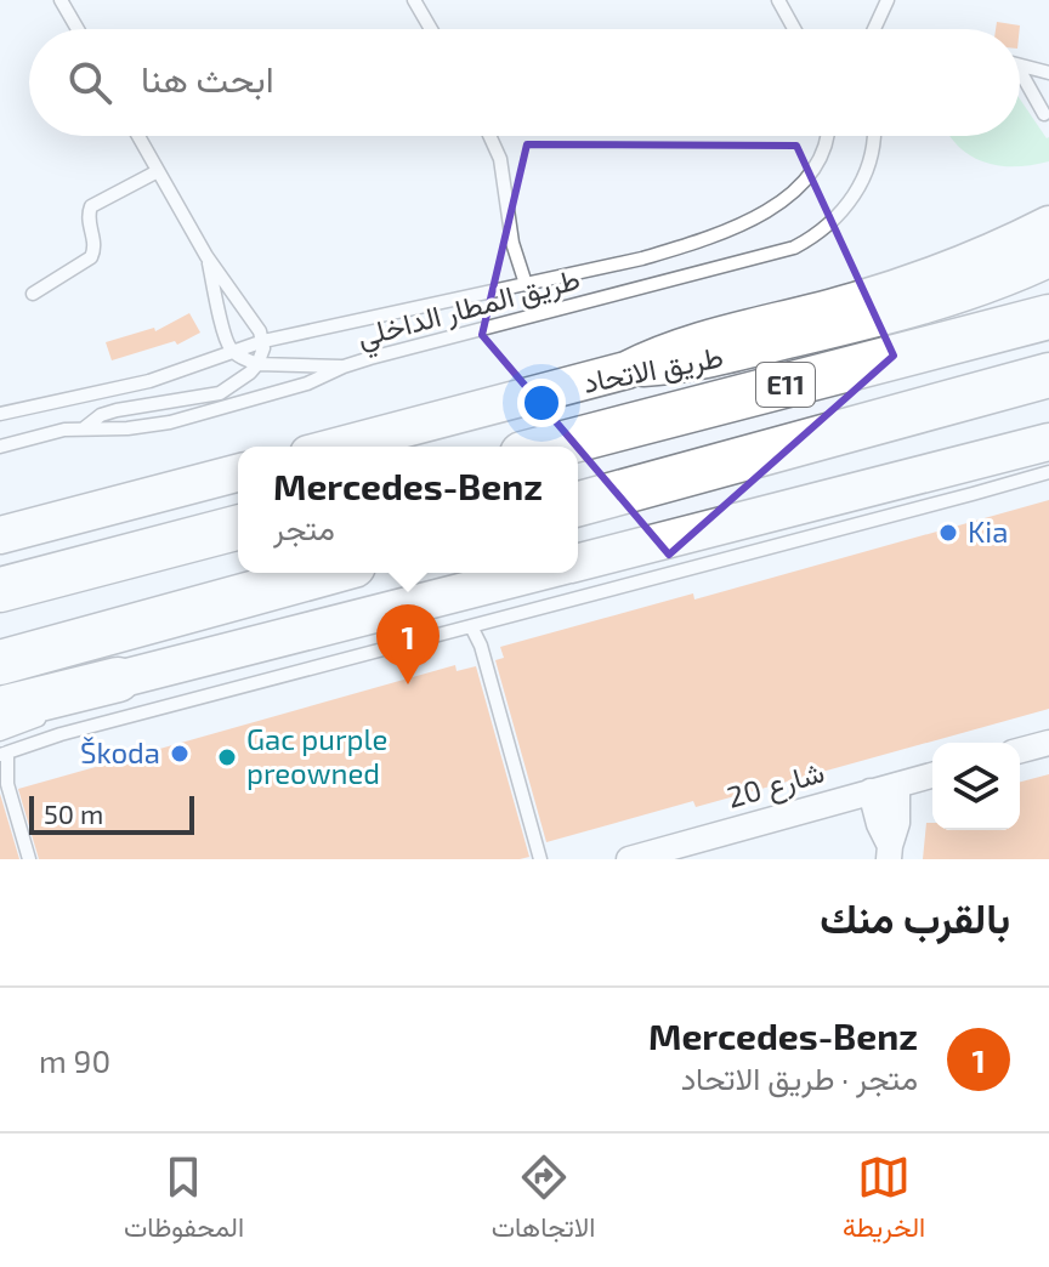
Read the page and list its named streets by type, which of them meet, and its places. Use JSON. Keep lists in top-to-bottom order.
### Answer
{
  "streets": {
    "highway": ["طريق الاتحاد", "E11"],
    "street": ["شارع 20"],
    "lane": ["طريق المطار الداخلي"]
  },
  "places": ["Kia", "Škoda", "Gac purple preowned"],
  "scale_bar": "50 m",
  "page": {
    "search": "ابحث هنا",
    "popup": ["Mercedes-Benz", "متجر"],
    "pins": "1",
    "scale": "50 m",
    "heading": "بالقرب منك",
    "list": [
      {
        "mark": "1",
        "name": "Mercedes-Benz",
        "note": "متجر · طريق الاتحاد",
        "value": "90 m"
      }
    ],
    "nav": ["الخريطة", "الاتجاهات", "المحفوظات"]
  }
}
